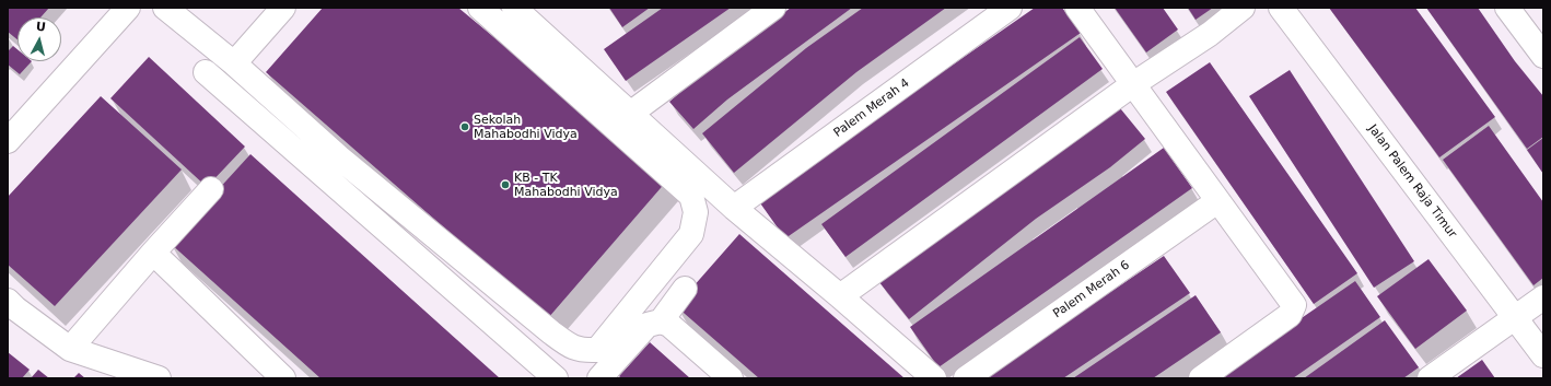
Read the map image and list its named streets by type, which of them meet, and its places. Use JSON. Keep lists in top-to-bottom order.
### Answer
{
  "streets": {
    "street": ["Palem Merah 4", "Jalan Palem Raja Timur", "Palem Merah 6"]
  },
  "places": ["Sekolah Mahabodhi Vidya", "KB - TK Mahabodhi Vidya"],
  "north": "top"
}
